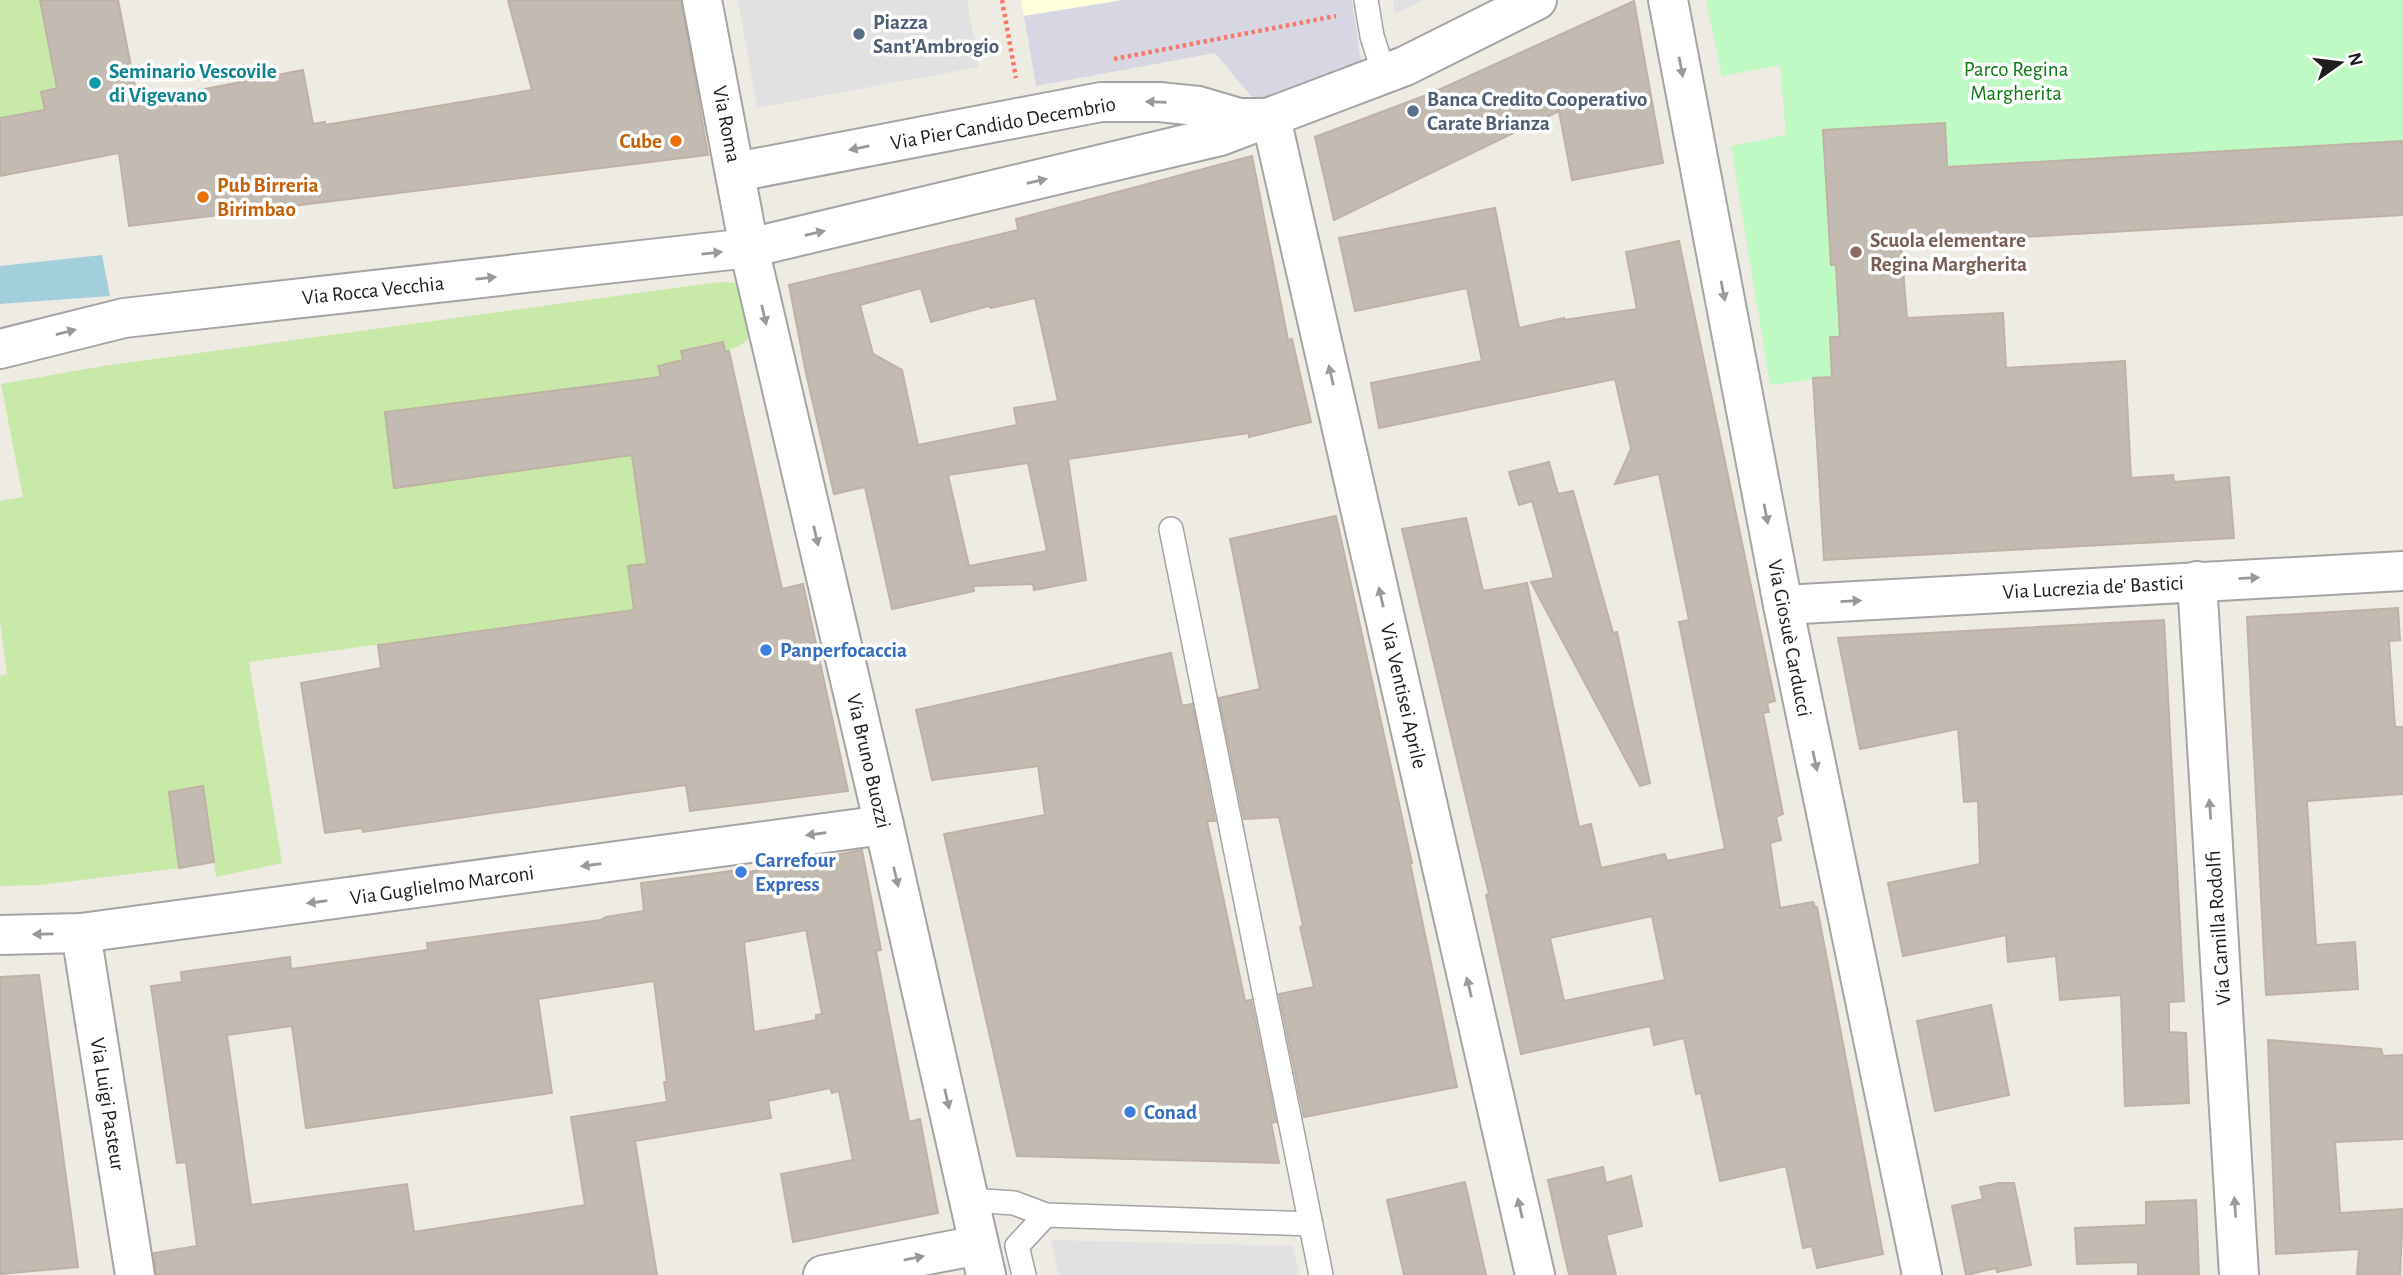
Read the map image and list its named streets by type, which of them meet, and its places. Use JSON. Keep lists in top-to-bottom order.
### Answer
{
  "streets": {
    "street": [
      "Via Pier Candido Decembrio",
      "Via Roma",
      "Via Rocca Vecchia",
      "Via Lucrezia de' Bastici",
      "Via Giosuè Carducci",
      "Via Ventisei Aprile",
      "Via Bruno Buozzi",
      "Via Guglielmo Marconi",
      "Via Camilla Rodolfi",
      "Via Luigi Pasteur"
    ]
  },
  "crossings": [
    ["Via Pier Candido Decembrio", "Via Roma"],
    ["Via Pier Candido Decembrio", "Via Rocca Vecchia"],
    ["Via Pier Candido Decembrio", "Via Ventisei Aprile"],
    ["Via Pier Candido Decembrio", "Via Bruno Buozzi"],
    ["Via Roma", "Via Rocca Vecchia"],
    ["Via Roma", "Via Bruno Buozzi"],
    ["Via Rocca Vecchia", "Via Bruno Buozzi"],
    ["Via Lucrezia de' Bastici", "Via Giosuè Carducci"],
    ["Via Lucrezia de' Bastici", "Via Camilla Rodolfi"],
    ["Via Bruno Buozzi", "Via Guglielmo Marconi"],
    ["Via Guglielmo Marconi", "Via Luigi Pasteur"]
  ],
  "one_way": [
    "Via Rocca Vecchia",
    "Via Lucrezia de' Bastici",
    "Via Giosuè Carducci",
    "Via Ventisei Aprile",
    "Via Bruno Buozzi",
    "Via Guglielmo Marconi",
    "Via Camilla Rodolfi"
  ],
  "parks": ["Parco Regina Margherita"],
  "places": [
    "Piazza Sant'Ambrogio",
    "Seminario Vescovile di Vigevano",
    "Banca Credito Cooperativo Carate Brianza",
    "Cube",
    "Pub Birreria Birimbao",
    "Scuola elementare Regina Margherita",
    "Panperfocaccia",
    "Carrefour Express",
    "Conad"
  ],
  "north": "right"
}
